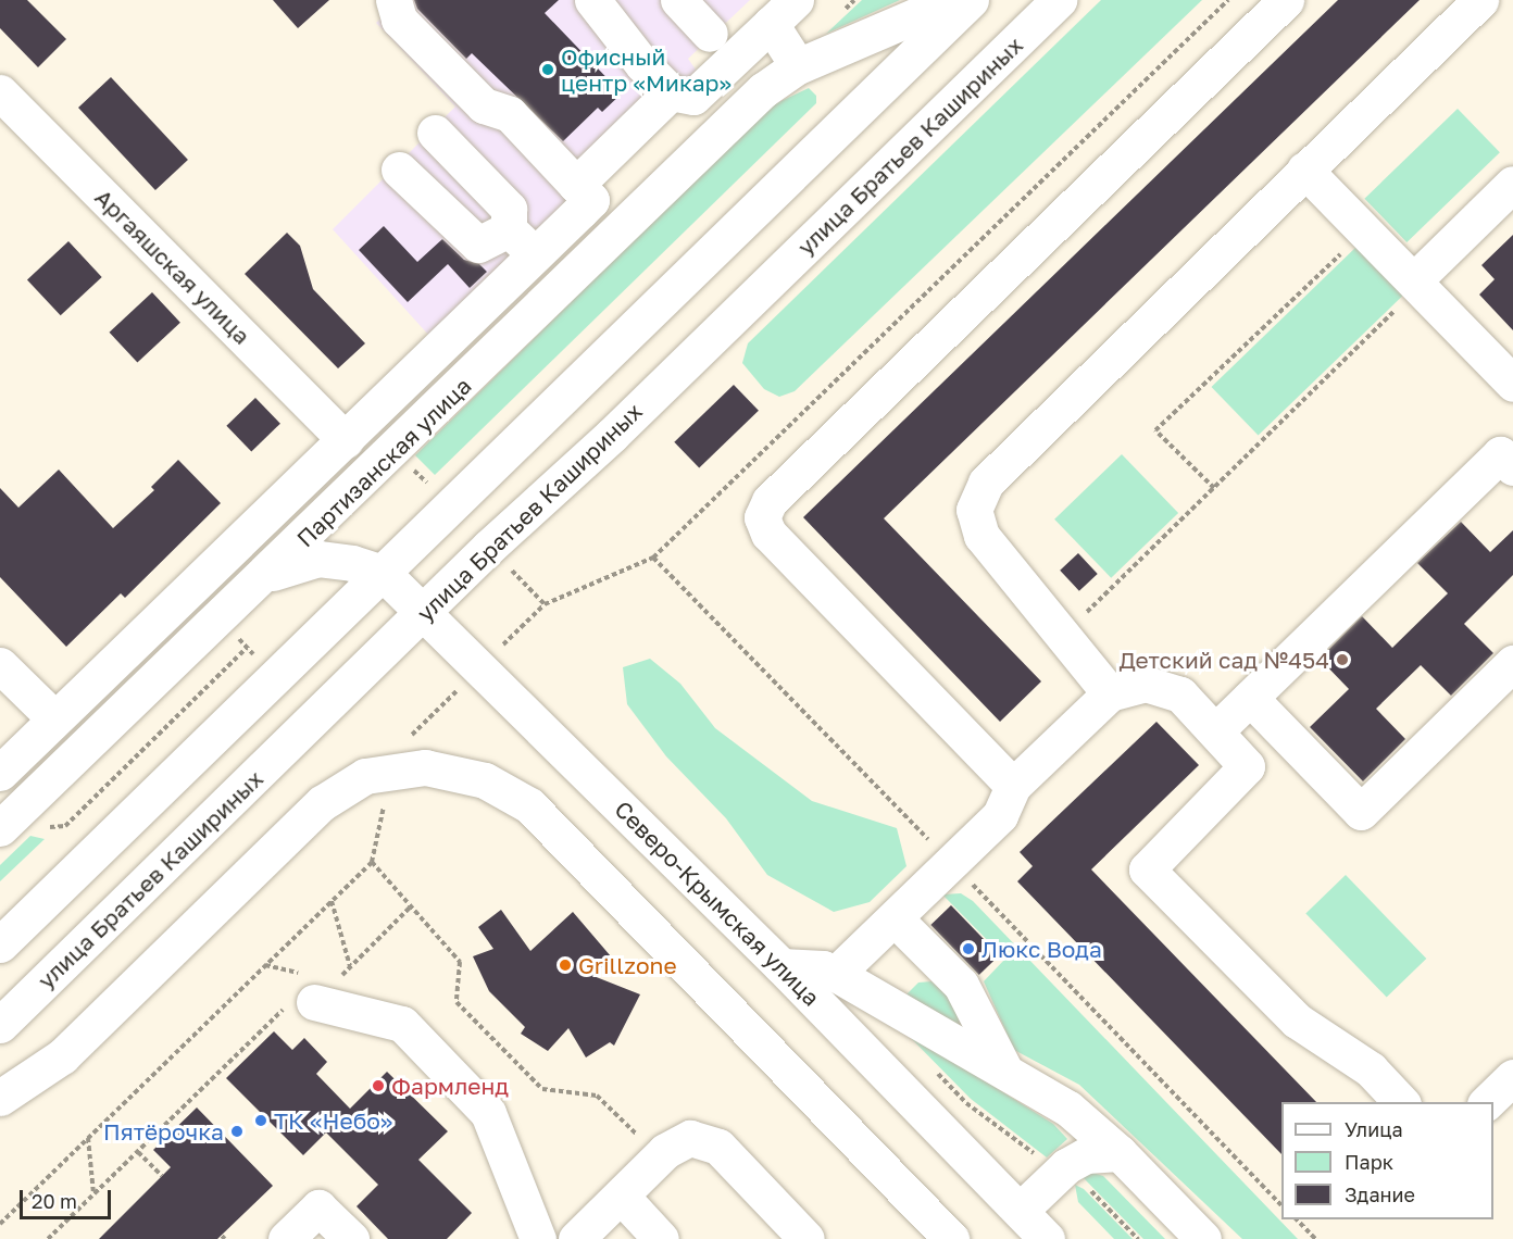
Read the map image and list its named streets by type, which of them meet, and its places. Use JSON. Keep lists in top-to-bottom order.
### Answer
{
  "streets": {
    "main road": [
      "улица Братьев Кашириных",
      "Аргаяшская улица",
      "Партизанская улица",
      "Северо-Крымская улица"
    ]
  },
  "crossings": [
    ["улица Братьев Кашириных", "Северо-Крымская улица"]
  ],
  "places": [
    "Офисный центр «Микар»",
    "Детский сад №454",
    "Люкс Вода",
    "Grillzone",
    "Фармленд",
    "ТК «Небо»",
    "Пятёрочка"
  ],
  "legend": ["Улица", "Парк", "Здание"],
  "scale_bar": "20 m"
}
